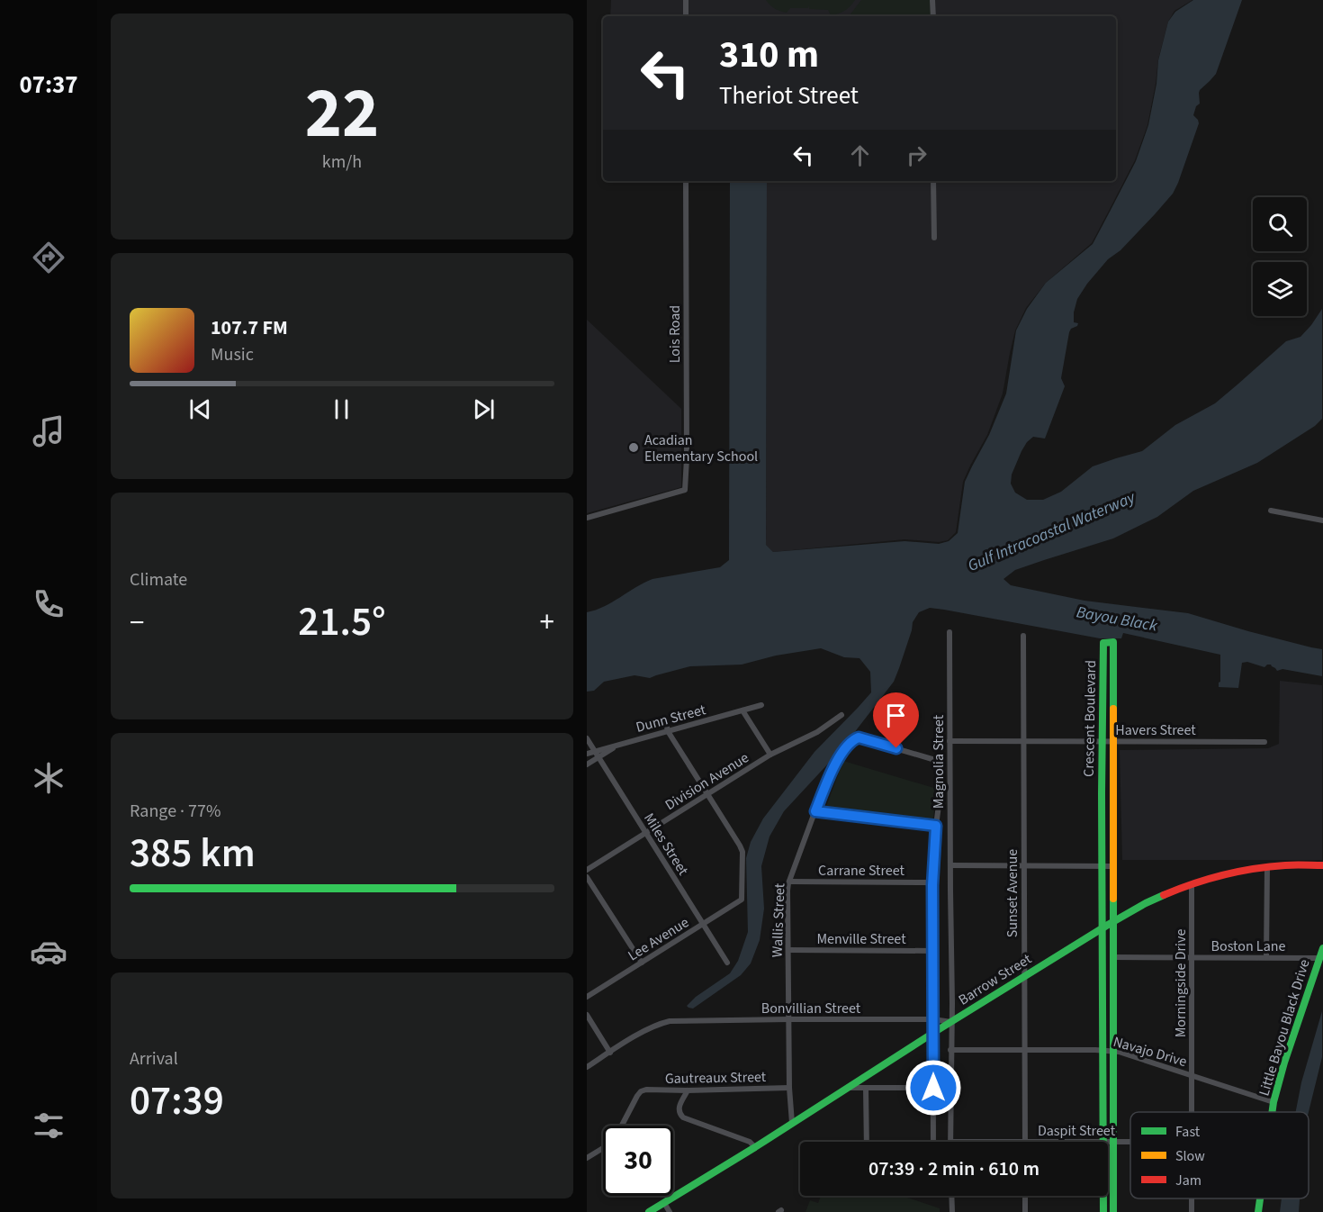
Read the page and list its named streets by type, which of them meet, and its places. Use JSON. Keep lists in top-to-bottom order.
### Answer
{
  "streets": {
    "street": [
      "Lois Road",
      "Dunn Street",
      "Crescent Boulevard",
      "Havers Street",
      "Magnolia Street",
      "Division Avenue",
      "Miles Street",
      "Carrane Street",
      "Sunset Avenue",
      "Wallis Street",
      "Lee Avenue",
      "Menville Street",
      "Boston Lane",
      "Barrow Street",
      "Morningside Drive",
      "Bonvillian Street",
      "Little Bayou Black Drive",
      "Navajo Drive",
      "Gautreaux Street",
      "Daspit Street"
    ]
  },
  "crossings": [
    ["Dunn Street", "Miles Street"],
    ["Crescent Boulevard", "Havers Street"],
    ["Crescent Boulevard", "Boston Lane"],
    ["Crescent Boulevard", "Barrow Street"],
    ["Crescent Boulevard", "Navajo Drive"],
    ["Crescent Boulevard", "Daspit Street"],
    ["Havers Street", "Magnolia Street"],
    ["Havers Street", "Sunset Avenue"],
    ["Magnolia Street", "Barrow Street"],
    ["Magnolia Street", "Bonvillian Street"],
    ["Magnolia Street", "Navajo Drive"],
    ["Division Avenue", "Miles Street"],
    ["Division Avenue", "Lee Avenue"],
    ["Miles Street", "Lee Avenue"],
    ["Carrane Street", "Wallis Street"],
    ["Sunset Avenue", "Barrow Street"],
    ["Sunset Avenue", "Navajo Drive"],
    ["Wallis Street", "Menville Street"],
    ["Wallis Street", "Barrow Street"],
    ["Wallis Street", "Bonvillian Street"],
    ["Wallis Street", "Gautreaux Street"],
    ["Boston Lane", "Morningside Drive"],
    ["Boston Lane", "Little Bayou Black Drive"],
    ["Barrow Street", "Morningside Drive"],
    ["Barrow Street", "Bonvillian Street"],
    ["Morningside Drive", "Navajo Drive"],
    ["Little Bayou Black Drive", "Navajo Drive"]
  ],
  "water": ["Gulf Intracoastal Waterway", "Bayou Black"],
  "places": ["Acadian Elementary School"],
  "legend": ["Fast", "Slow", "Jam"],
  "page": {
    "tabs": "07:37",
    "tile": [
      ["22", "km/h"],
      "Climate",
      ["Range · 77%", "385 km"],
      ["Arrival", "07:39"]
    ],
    "turn": ["310 m", "Theriot Street"],
    "song": ["107.7 FM", "Music"],
    "heat": ["−", "21.5°", "+"],
    "limit": "30",
    "trip": "07:39 · 2 min · 610 m"
  }
}
